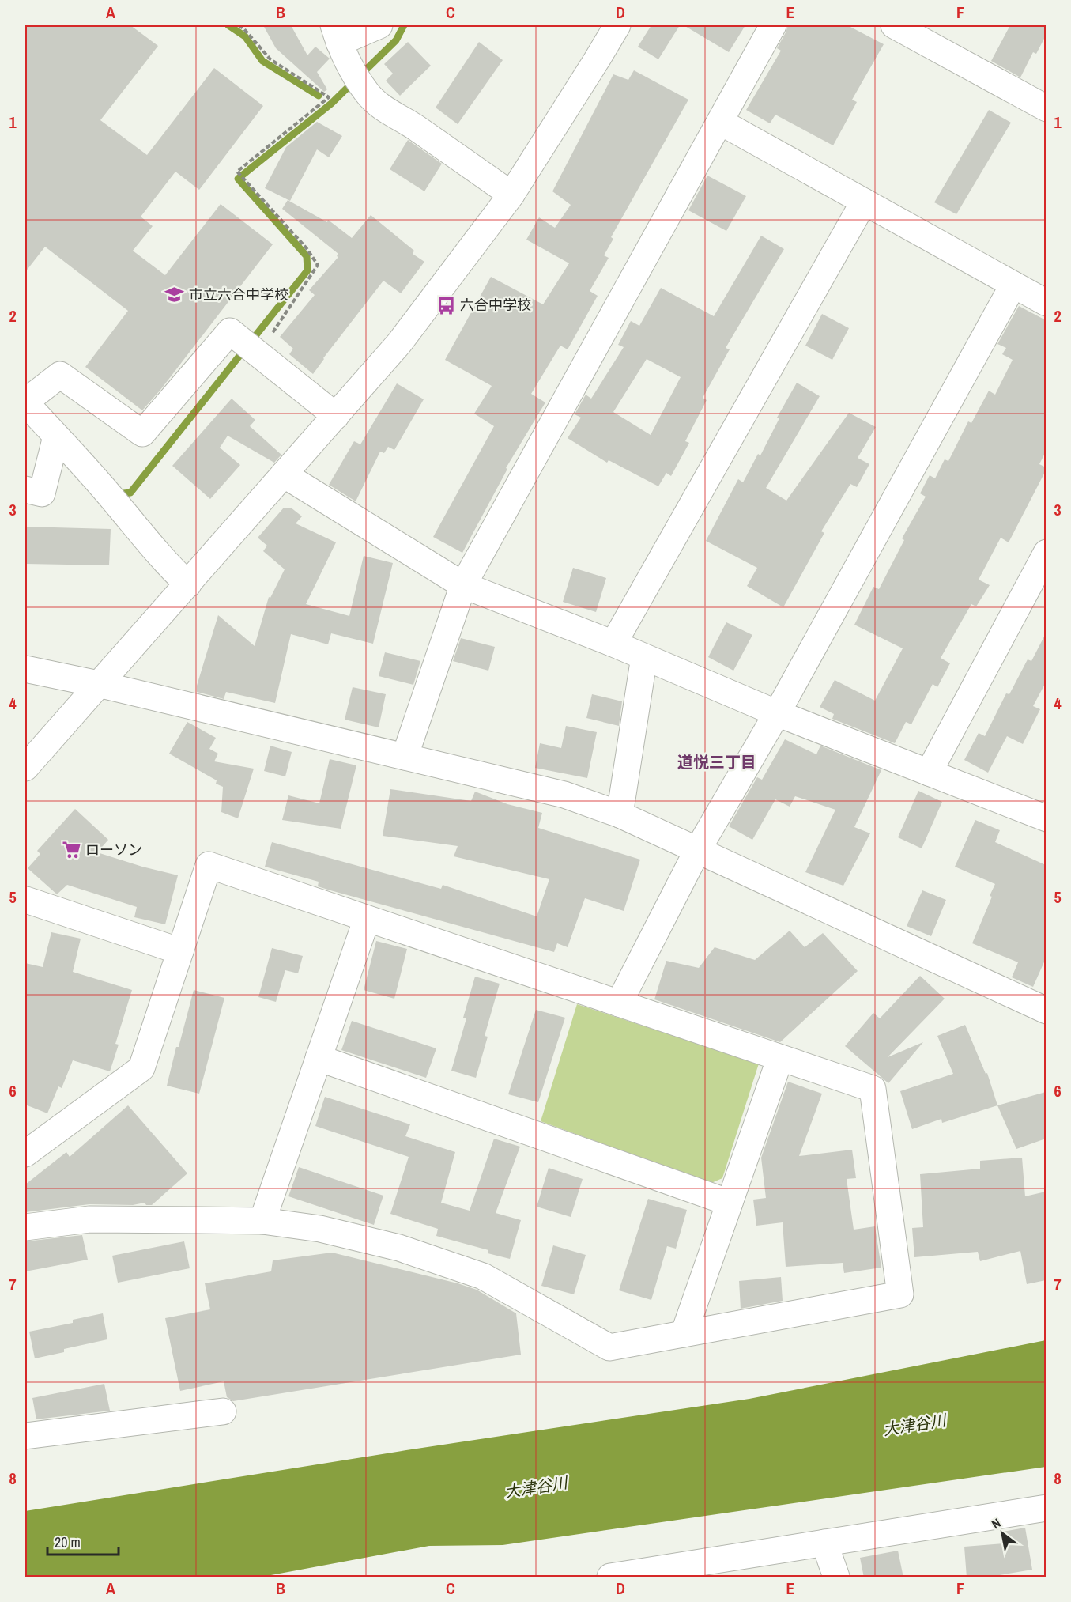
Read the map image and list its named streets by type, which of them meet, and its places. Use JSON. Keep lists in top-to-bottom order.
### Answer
{
  "districts": ["道悦三丁目"],
  "water": ["大津谷川"],
  "places": {
    "school or university": ["市立六合中学校"],
    "bus stop": ["六合中学校"],
    "supermarket": ["ローソン"]
  },
  "scale_bar": "20 m",
  "north": "top left",
  "grid": {
    "columns": [
      "A",
      "B",
      "C",
      "D",
      "E",
      "F"
    ],
    "rows": [
      "1",
      "2",
      "3",
      "4",
      "5",
      "6",
      "7",
      "8"
    ]
  }
}
